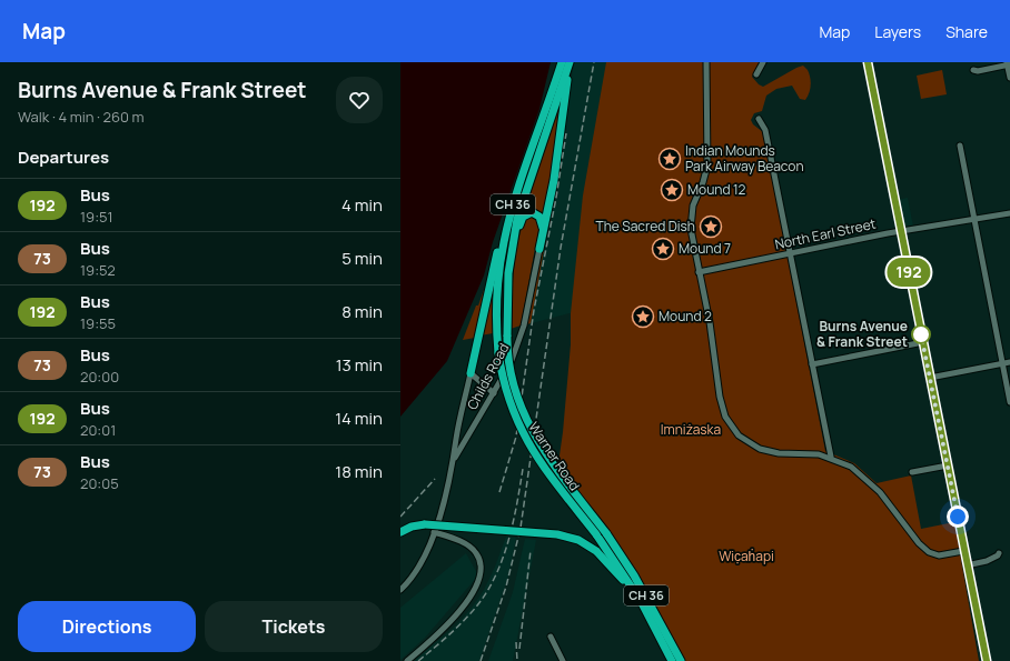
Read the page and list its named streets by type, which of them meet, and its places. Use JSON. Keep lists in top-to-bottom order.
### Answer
{
  "streets": {
    "highway": ["CH 36", "Warner Road"],
    "street": ["North Earl Street", "Childs Road"]
  },
  "parks": ["Imniżaska", "Wic̣aḣapi"],
  "places": {
    "place": [
      "Indian Mounds Park Airway Beacon",
      "Mound 12",
      "The Sacred Dish",
      "Mound 7",
      "Mound 2"
    ],
    "other": ["Burns Avenue & Frank Street"]
  },
  "lines": ["bus line 192"],
  "page": {
    "header": "Map",
    "nav": ["Map", "Layers", "Share"],
    "heading": [
      ["Burns Avenue & Frank Street", "Walk · 4 min · 260 m"],
      "Departures"
    ],
    "on_map": "192",
    "list": [
      {
        "mark": "192",
        "name": "Bus",
        "note": "19:51",
        "value": "4 min"
      },
      {
        "mark": "73",
        "name": "Bus",
        "note": "19:52",
        "value": "5 min"
      },
      {
        "mark": "192",
        "name": "Bus",
        "note": "19:55",
        "value": "8 min"
      },
      {
        "mark": "73",
        "name": "Bus",
        "note": "20:00",
        "value": "13 min"
      },
      {
        "mark": "192",
        "name": "Bus",
        "note": "20:01",
        "value": "14 min"
      },
      {
        "mark": "73",
        "name": "Bus",
        "note": "20:05",
        "value": "18 min"
      }
    ],
    "buttons": ["Directions", "Tickets"]
  }
}
